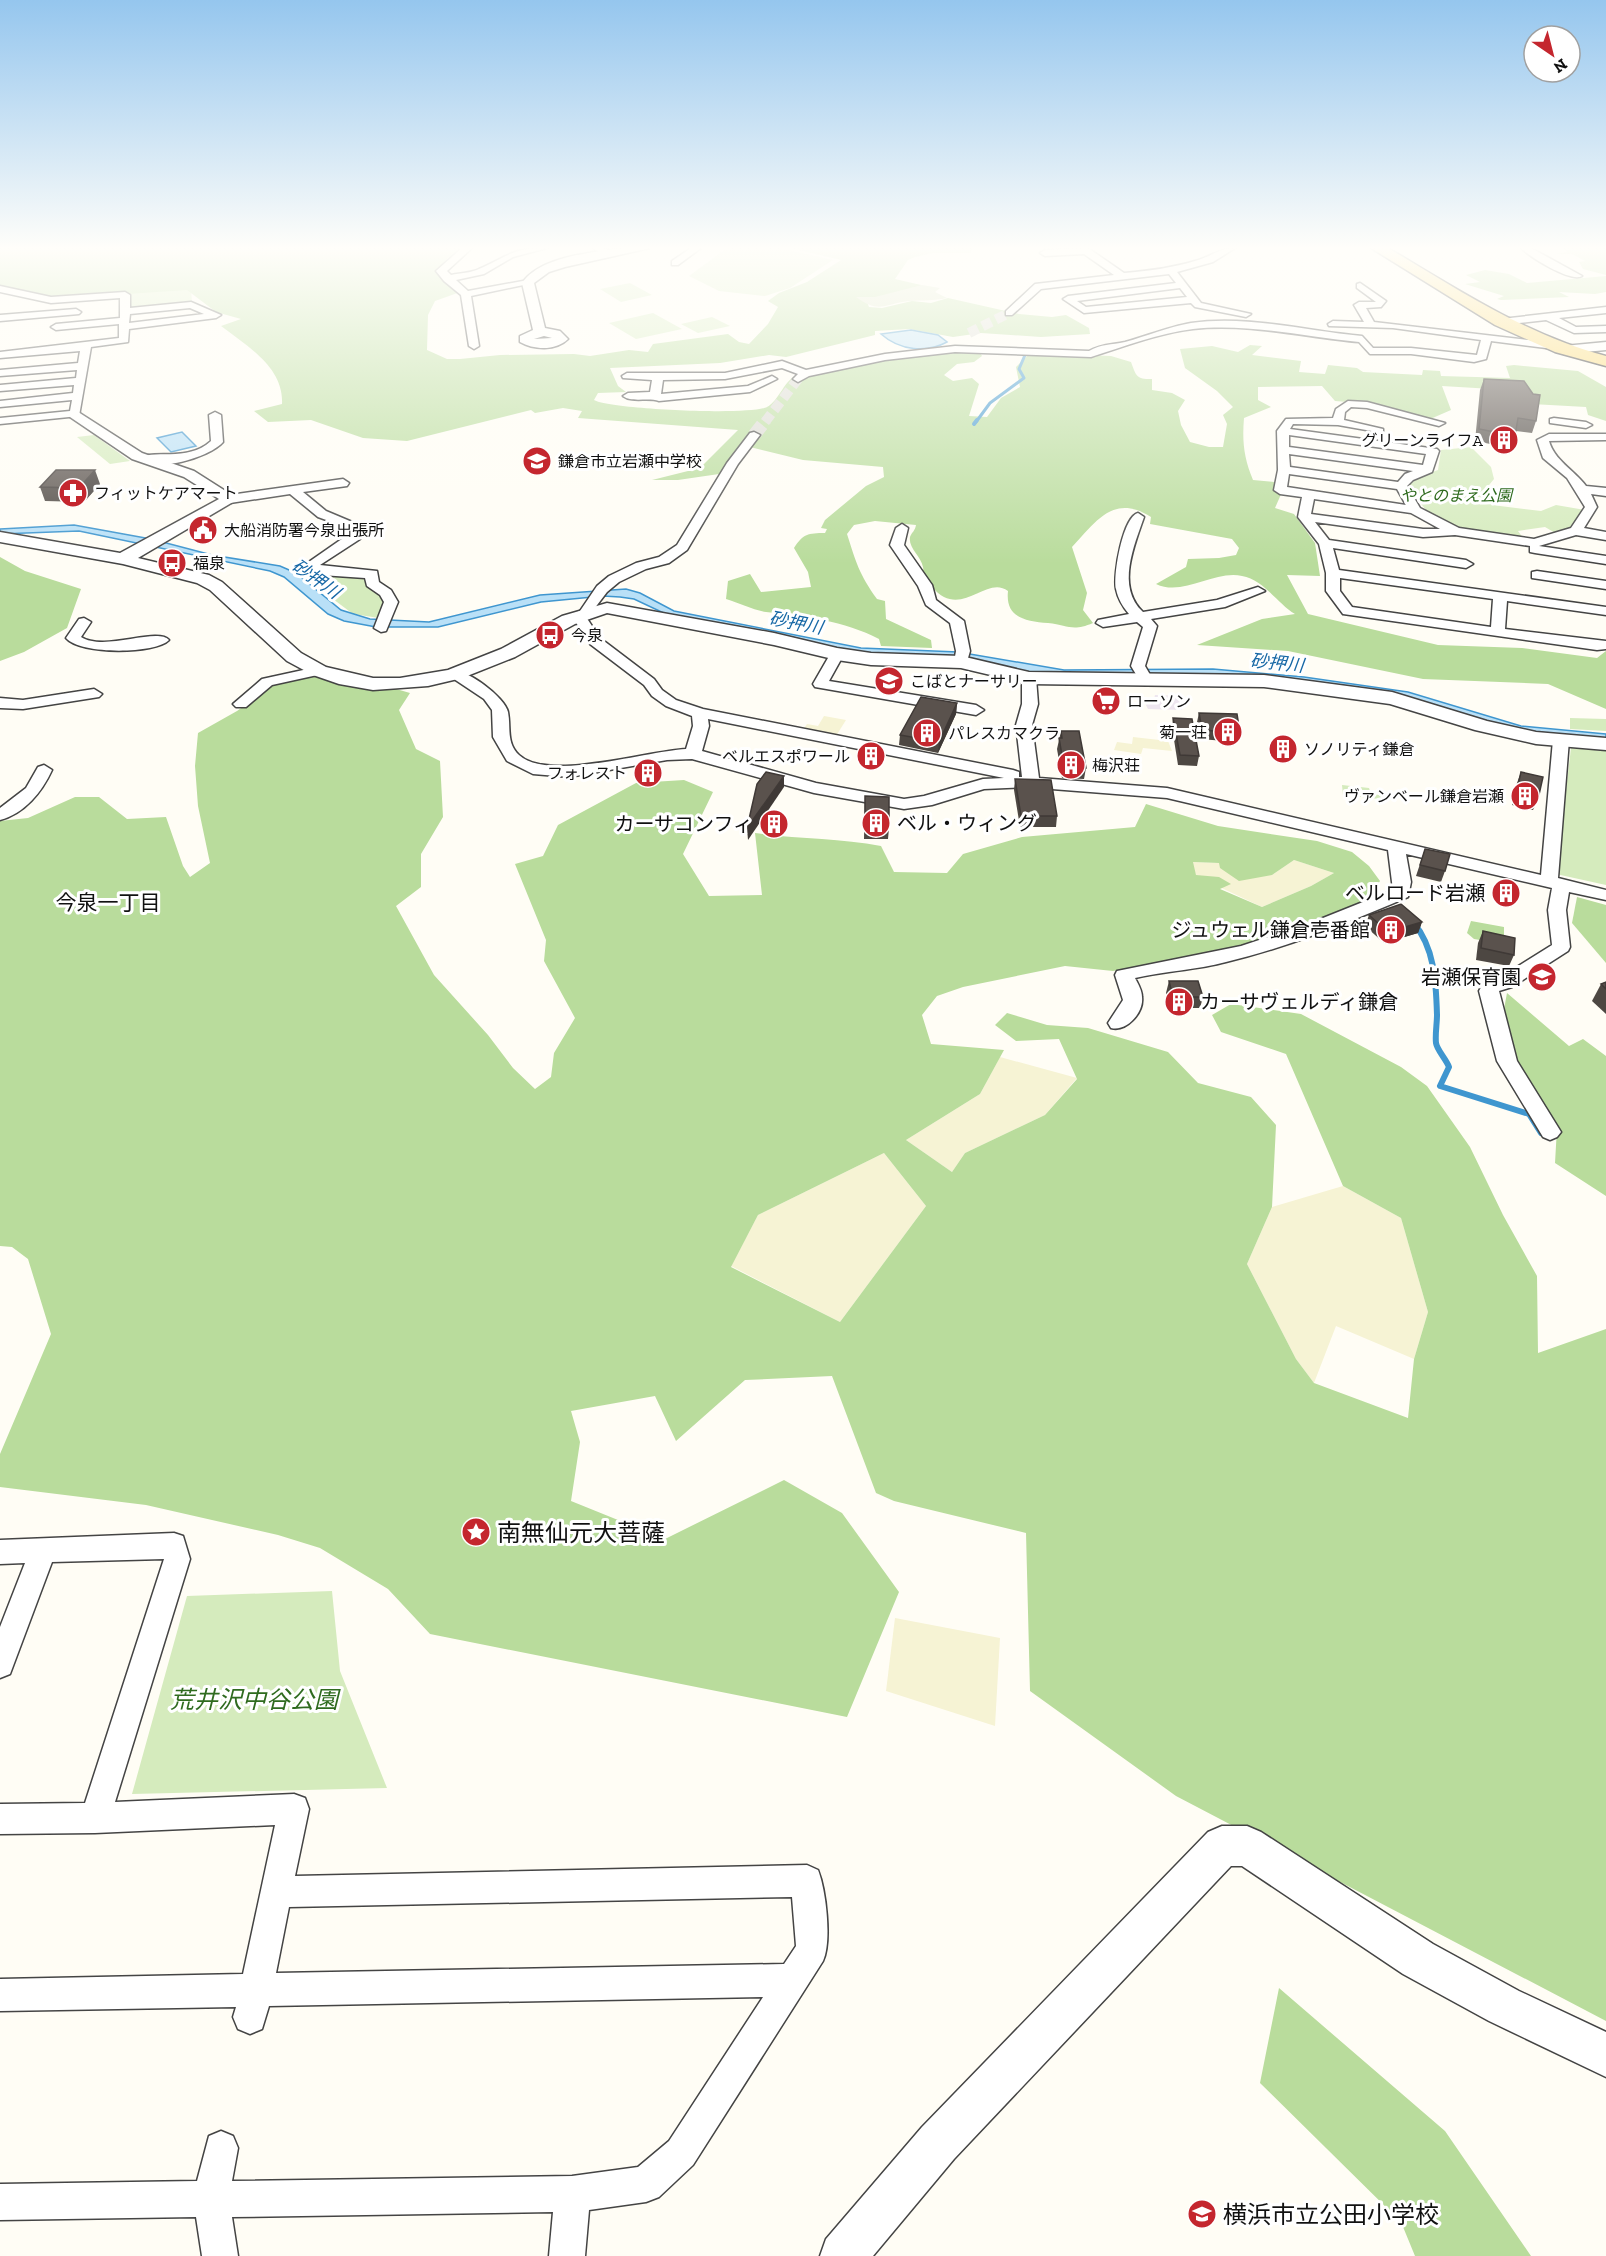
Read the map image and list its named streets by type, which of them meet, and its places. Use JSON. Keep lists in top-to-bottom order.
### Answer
{
  "districts": ["今泉一丁目"],
  "water": ["砂押川"],
  "parks": ["やとのまえ公園", "荒井沢中谷公園"],
  "places": {
    "building": [
      "グリーンライフA",
      "菊一荘",
      "パレスカマクラ",
      "ソノリティ鎌倉",
      "ベルエスポワール",
      "梅沢荘",
      "フォレスト",
      "ヴァンベール鎌倉岩瀬",
      "ベル・ウィング",
      "カーサコンフィ",
      "ベルロード岩瀬",
      "ジュウェル鎌倉壱番館",
      "カーサヴェルディ鎌倉"
    ],
    "school or university": [
      "鎌倉市立岩瀬中学校",
      "こばとナーサリー",
      "岩瀬保育園",
      "横浜市立公田小学校"
    ],
    "pharmacy": ["フィットケアマート"],
    "public building": ["大船消防署今泉出張所"],
    "bus stop": ["福泉", "今泉"],
    "supermarket": ["ローソン"],
    "place": ["南無仙元大菩薩"]
  },
  "north": "bottom right"
}
